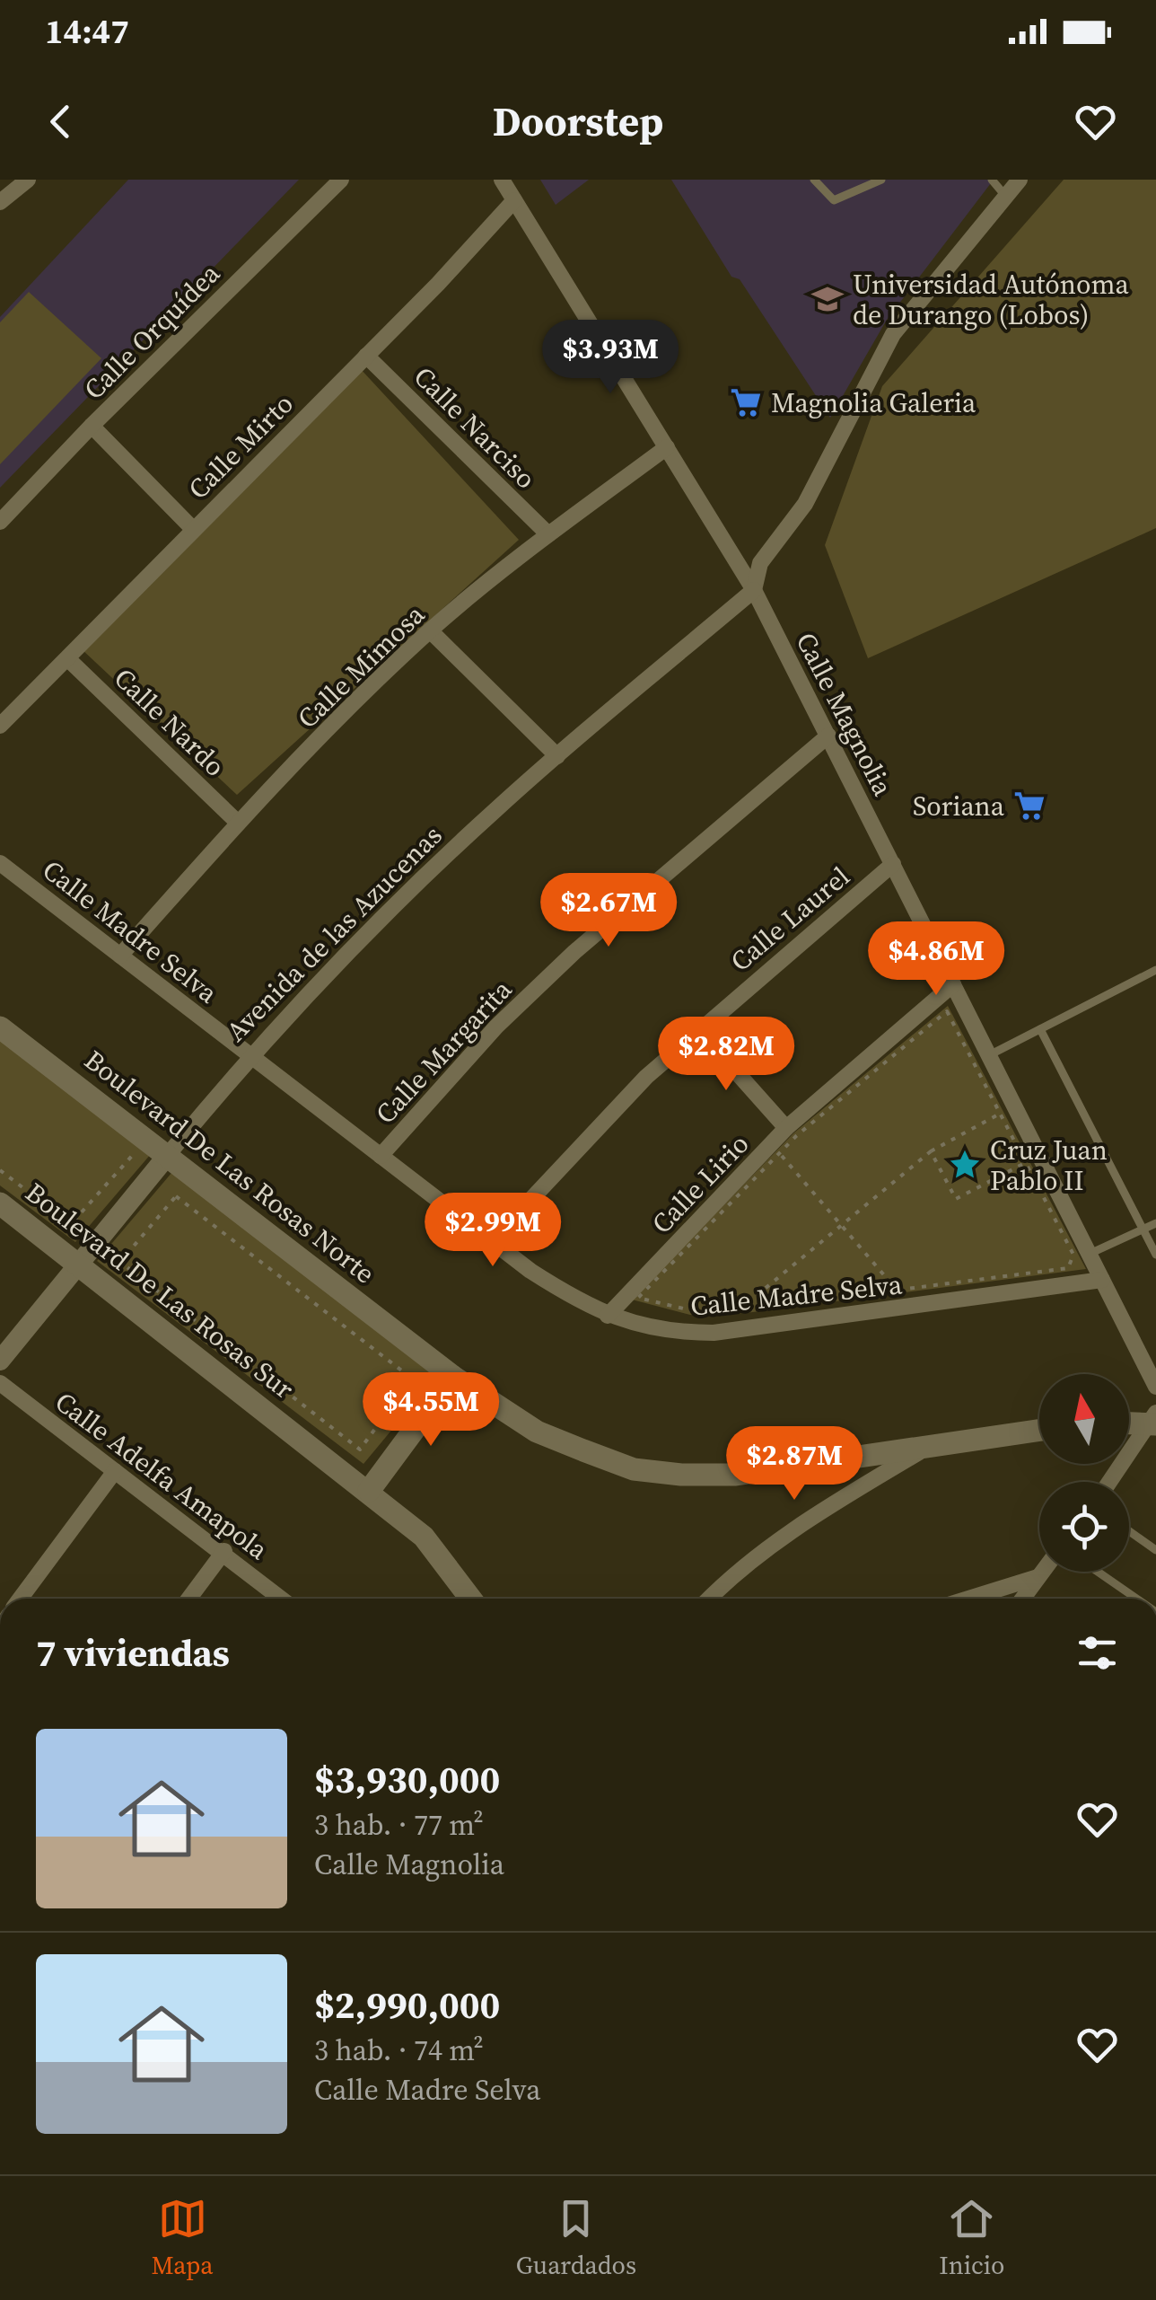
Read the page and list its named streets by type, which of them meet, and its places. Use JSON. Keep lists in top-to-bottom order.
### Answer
{
  "streets": {
    "main road": ["Boulevard De Las Rosas Norte", "Boulevard De Las Rosas Sur"],
    "street": [
      "Calle Orquídea",
      "Calle Narciso",
      "Calle Mirto",
      "Calle Mimosa",
      "Calle Magnolia",
      "Calle Nardo",
      "Calle Laurel",
      "Calle Madre Selva",
      "Avenida de las Azucenas",
      "Calle Margarita",
      "Calle Lirio",
      "Calle Adelfa Amapola"
    ]
  },
  "crossings": [
    ["Calle Narciso", "Calle Mirto"],
    ["Calle Narciso", "Calle Mimosa"],
    ["Calle Mirto", "Calle Magnolia"],
    ["Calle Mirto", "Calle Nardo"],
    ["Calle Mimosa", "Calle Magnolia"],
    ["Calle Mimosa", "Calle Nardo"],
    ["Calle Mimosa", "Calle Madre Selva"],
    ["Calle Magnolia", "Calle Laurel"],
    ["Calle Magnolia", "Calle Madre Selva"],
    ["Calle Magnolia", "Avenida de las Azucenas"],
    ["Calle Magnolia", "Calle Margarita"],
    ["Calle Magnolia", "Calle Lirio"],
    ["Calle Laurel", "Calle Madre Selva"],
    ["Calle Madre Selva", "Avenida de las Azucenas"],
    ["Calle Madre Selva", "Calle Margarita"],
    ["Calle Madre Selva", "Calle Lirio"],
    ["Avenida de las Azucenas", "Boulevard De Las Rosas Norte"],
    ["Avenida de las Azucenas", "Boulevard De Las Rosas Sur"]
  ],
  "places": {
    "school or university": ["Universidad Autónoma de Durango (Lobos)"],
    "supermarket": ["Magnolia Galeria", "Soriana"],
    "place": ["Cruz Juan Pablo II"]
  },
  "north": "top",
  "page": {
    "status": "14:47",
    "header": "Doorstep",
    "price": [
      "$3.93M",
      "$2.67M",
      "$4.86M",
      "$2.82M",
      "$2.99M",
      "$4.55M",
      "$2.87M"
    ],
    "heading": "7 viviendas",
    "list": [
      {
        "name": "$3,930,000",
        "note": "3 hab. · 77 m² · Calle Magnolia"
      },
      {
        "name": "$2,990,000",
        "note": "3 hab. · 74 m² · Calle Madre Selva"
      }
    ],
    "tabs": ["Mapa", "Guardados", "Inicio"]
  }
}
